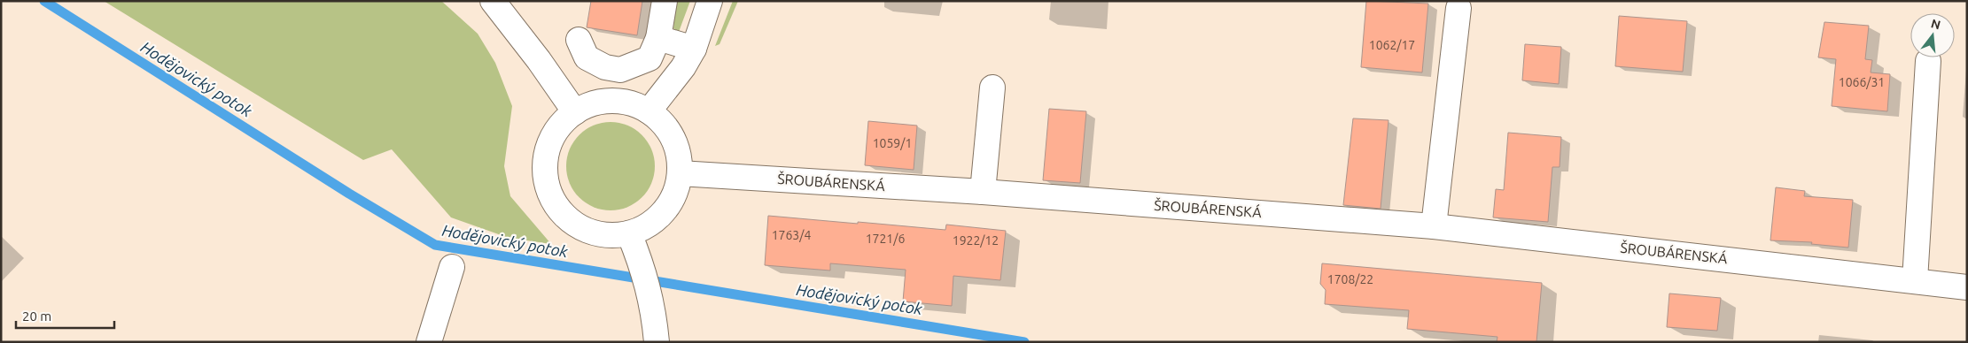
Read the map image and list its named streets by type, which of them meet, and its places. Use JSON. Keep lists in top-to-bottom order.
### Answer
{
  "streets": {
    "street": ["ŠROUBÁRENSKÁ"]
  },
  "water": ["Hodějovický potok"],
  "house_numbers": [
    "1062/17",
    "1066/31",
    "1059/1",
    "1763/4",
    "1721/6",
    "1922/12",
    "1708/22"
  ],
  "scale_bar": "20 m",
  "north": "top"
}
